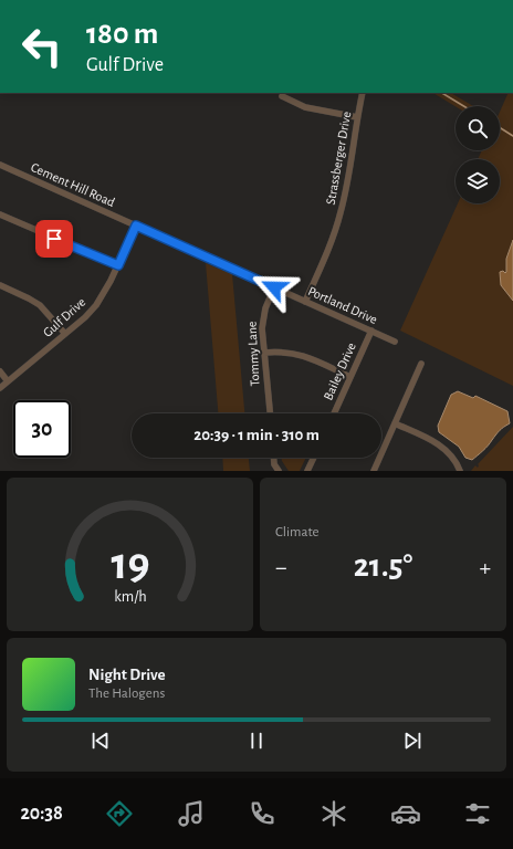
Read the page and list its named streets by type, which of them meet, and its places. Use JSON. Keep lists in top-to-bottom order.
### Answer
{
  "streets": {
    "street": [
      "Strassberger Drive",
      "Cement Hill Road",
      "Portland Drive",
      "Gulf Drive",
      "Tommy Lane",
      "Bailey Drive"
    ]
  },
  "crossings": [
    ["Strassberger Drive", "Portland Drive"],
    ["Cement Hill Road", "Portland Drive"],
    ["Cement Hill Road", "Gulf Drive"],
    ["Portland Drive", "Gulf Drive"],
    ["Portland Drive", "Tommy Lane"],
    ["Portland Drive", "Bailey Drive"]
  ],
  "page": {
    "turn": ["180 m", "Gulf Drive"],
    "limit": "30",
    "trip": "20:39 · 1 min · 310 m",
    "tile": "Climate",
    "heat": ["−", "21.5°", "+"],
    "song": ["Night Drive", "The Halogens"],
    "tabs": "20:38",
    "gauge": ["19", "km/h"]
  }
}
